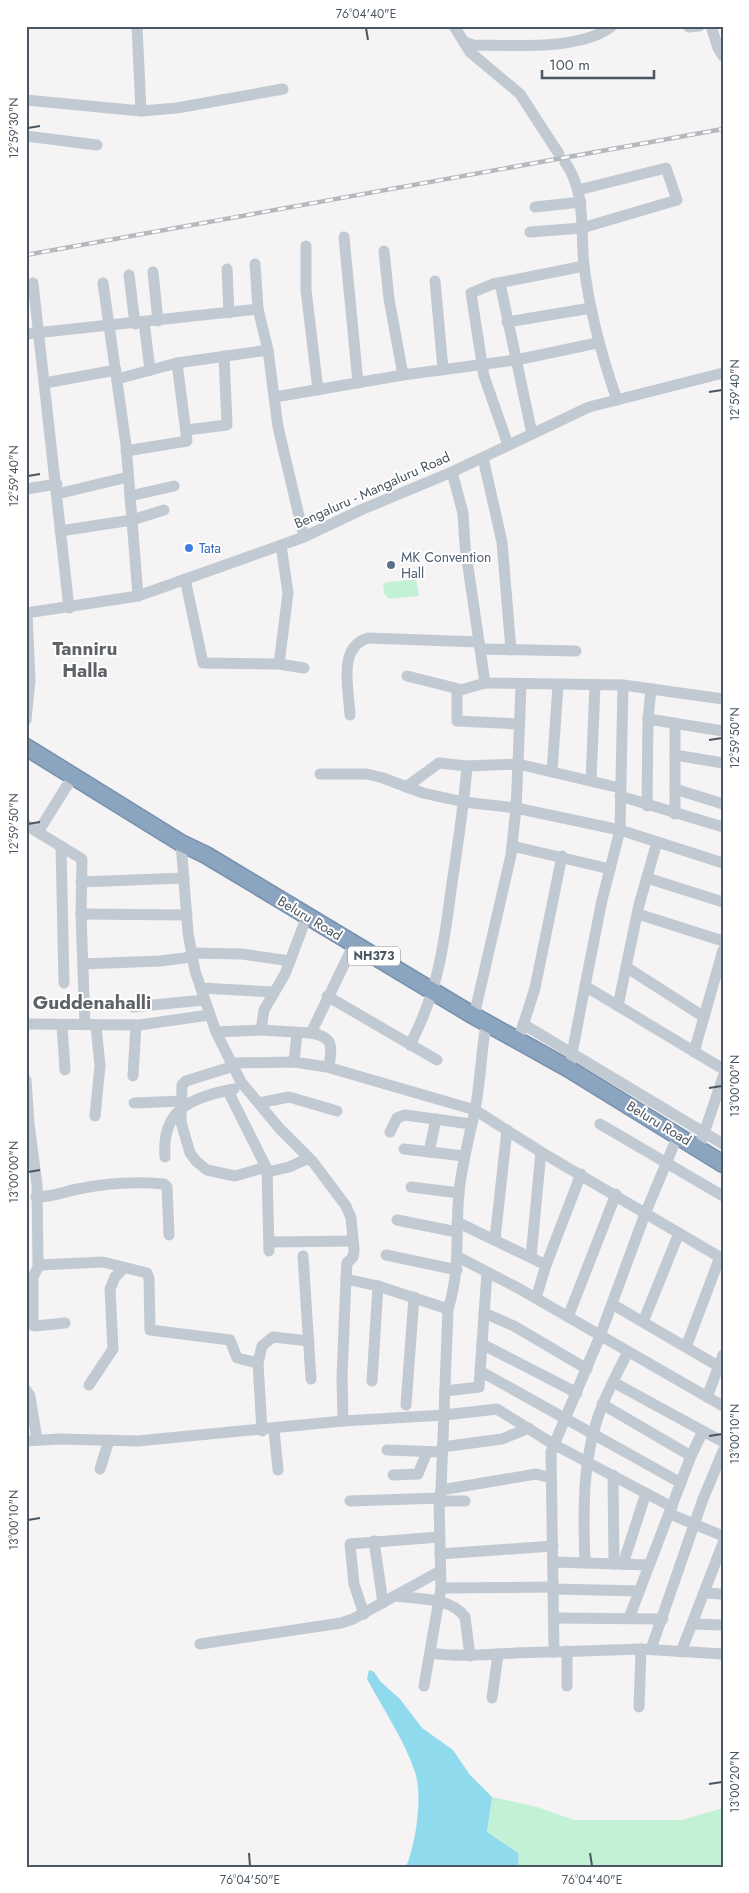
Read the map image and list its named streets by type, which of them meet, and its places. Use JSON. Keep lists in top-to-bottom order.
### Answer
{
  "streets": {
    "highway": ["Beluru Road", "NH373"],
    "street": ["Bengaluru - Mangaluru Road"]
  },
  "districts": ["Tanniru Halla", "Guddenahalli"],
  "places": ["Tata", "MK Convention Hall"],
  "scale_bar": "100 m",
  "coordinates": [
    "76°04'40\"E",
    "12°59'30\"N",
    "12°59'40\"N",
    "12°59'50\"N",
    "13°00'00\"N",
    "13°00'10\"N",
    "13°00'20\"N",
    "76°04'50\"E"
  ]
}
